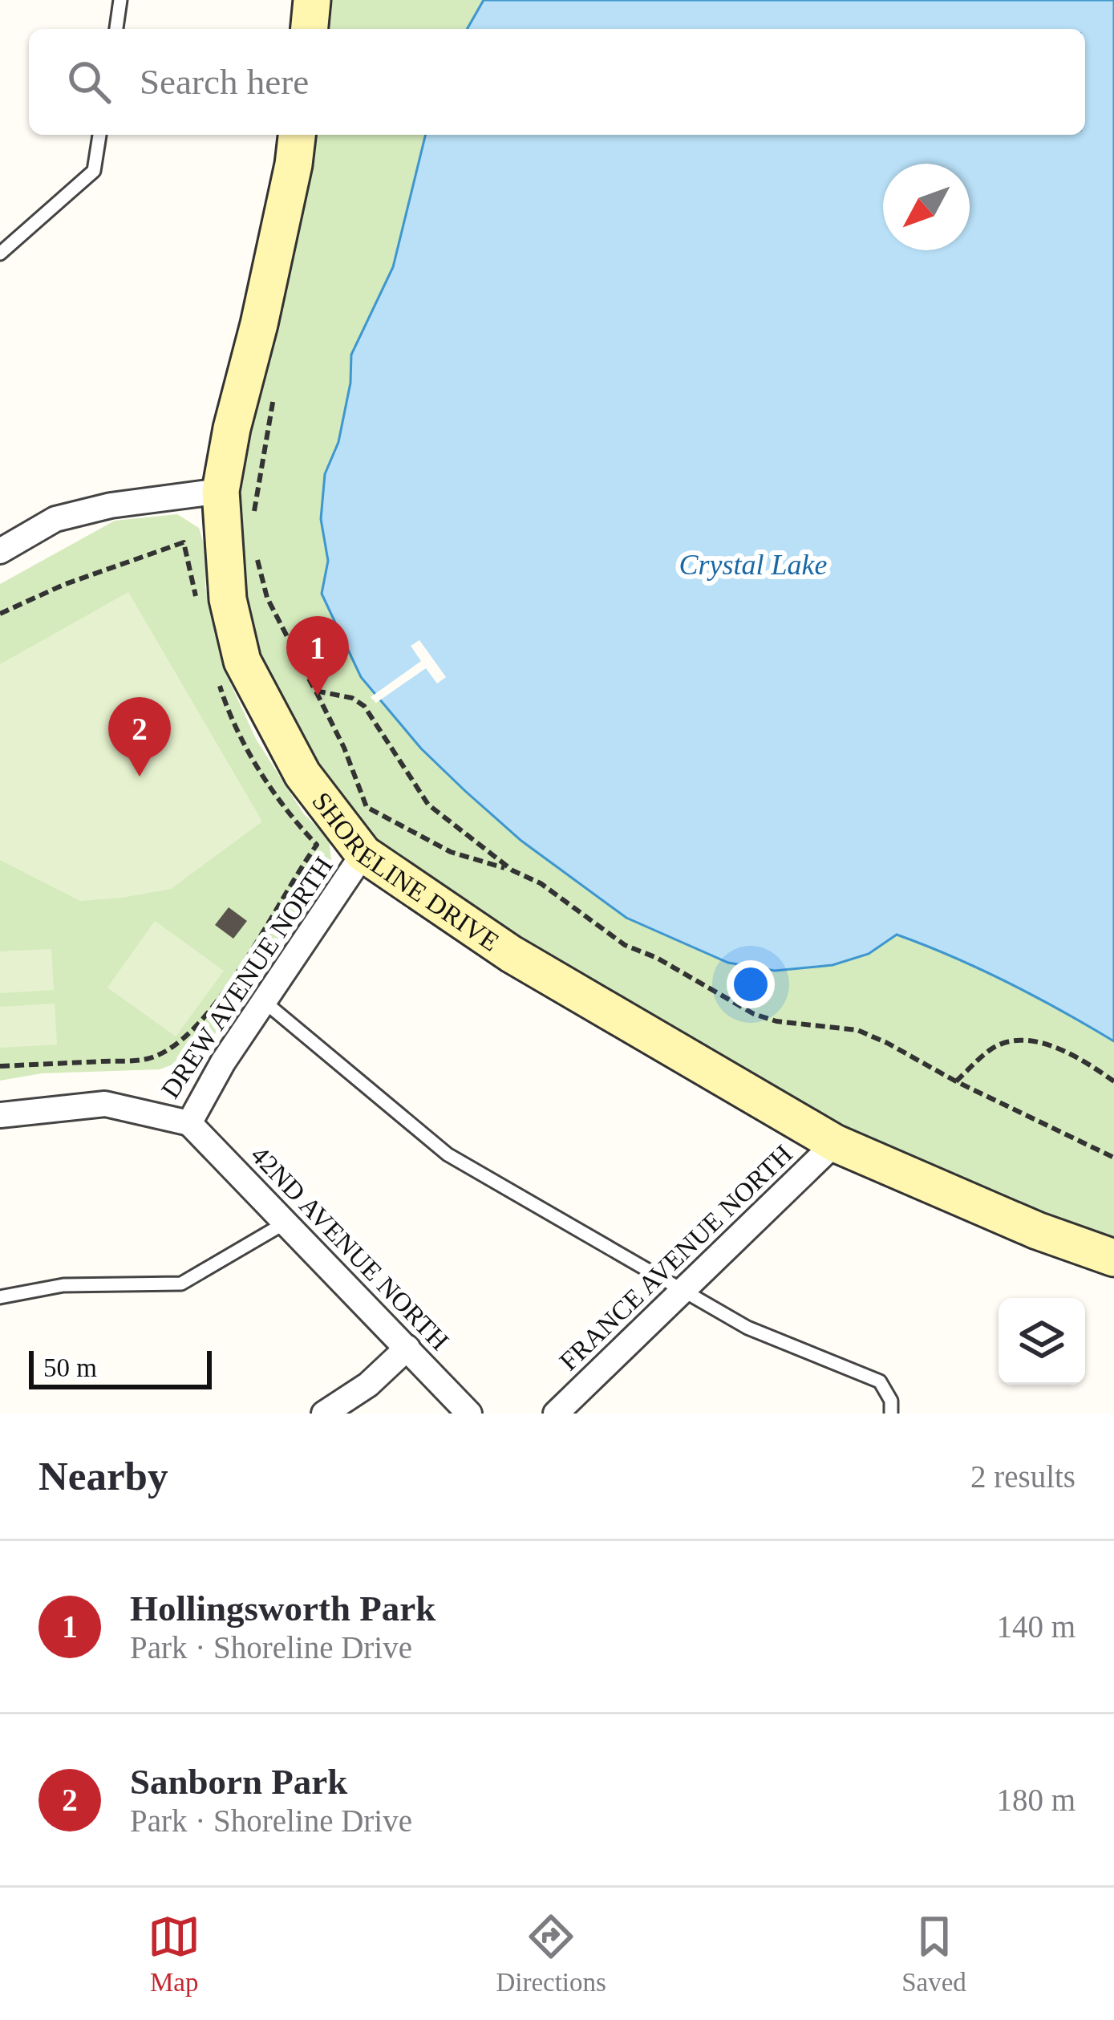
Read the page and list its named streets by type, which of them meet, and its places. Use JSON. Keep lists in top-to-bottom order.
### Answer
{
  "streets": {
    "street": [
      "SHORELINE DRIVE",
      "DREW AVENUE NORTH",
      "42ND AVENUE NORTH",
      "FRANCE AVENUE NORTH"
    ]
  },
  "crossings": [
    ["SHORELINE DRIVE", "DREW AVENUE NORTH"],
    ["SHORELINE DRIVE", "FRANCE AVENUE NORTH"],
    ["DREW AVENUE NORTH", "42ND AVENUE NORTH"]
  ],
  "water": ["Crystal Lake"],
  "scale_bar": "50 m",
  "north": "bottom left",
  "page": {
    "search": "Search here",
    "pins": ["1", "2"],
    "scale": "50 m",
    "heading": ["Nearby", "2 results"],
    "list": [
      {
        "mark": "1",
        "name": "Hollingsworth Park",
        "note": "Park · Shoreline Drive",
        "value": "140 m"
      },
      {
        "mark": "2",
        "name": "Sanborn Park",
        "note": "Park · Shoreline Drive",
        "value": "180 m"
      }
    ],
    "nav": ["Map", "Directions", "Saved"]
  }
}
